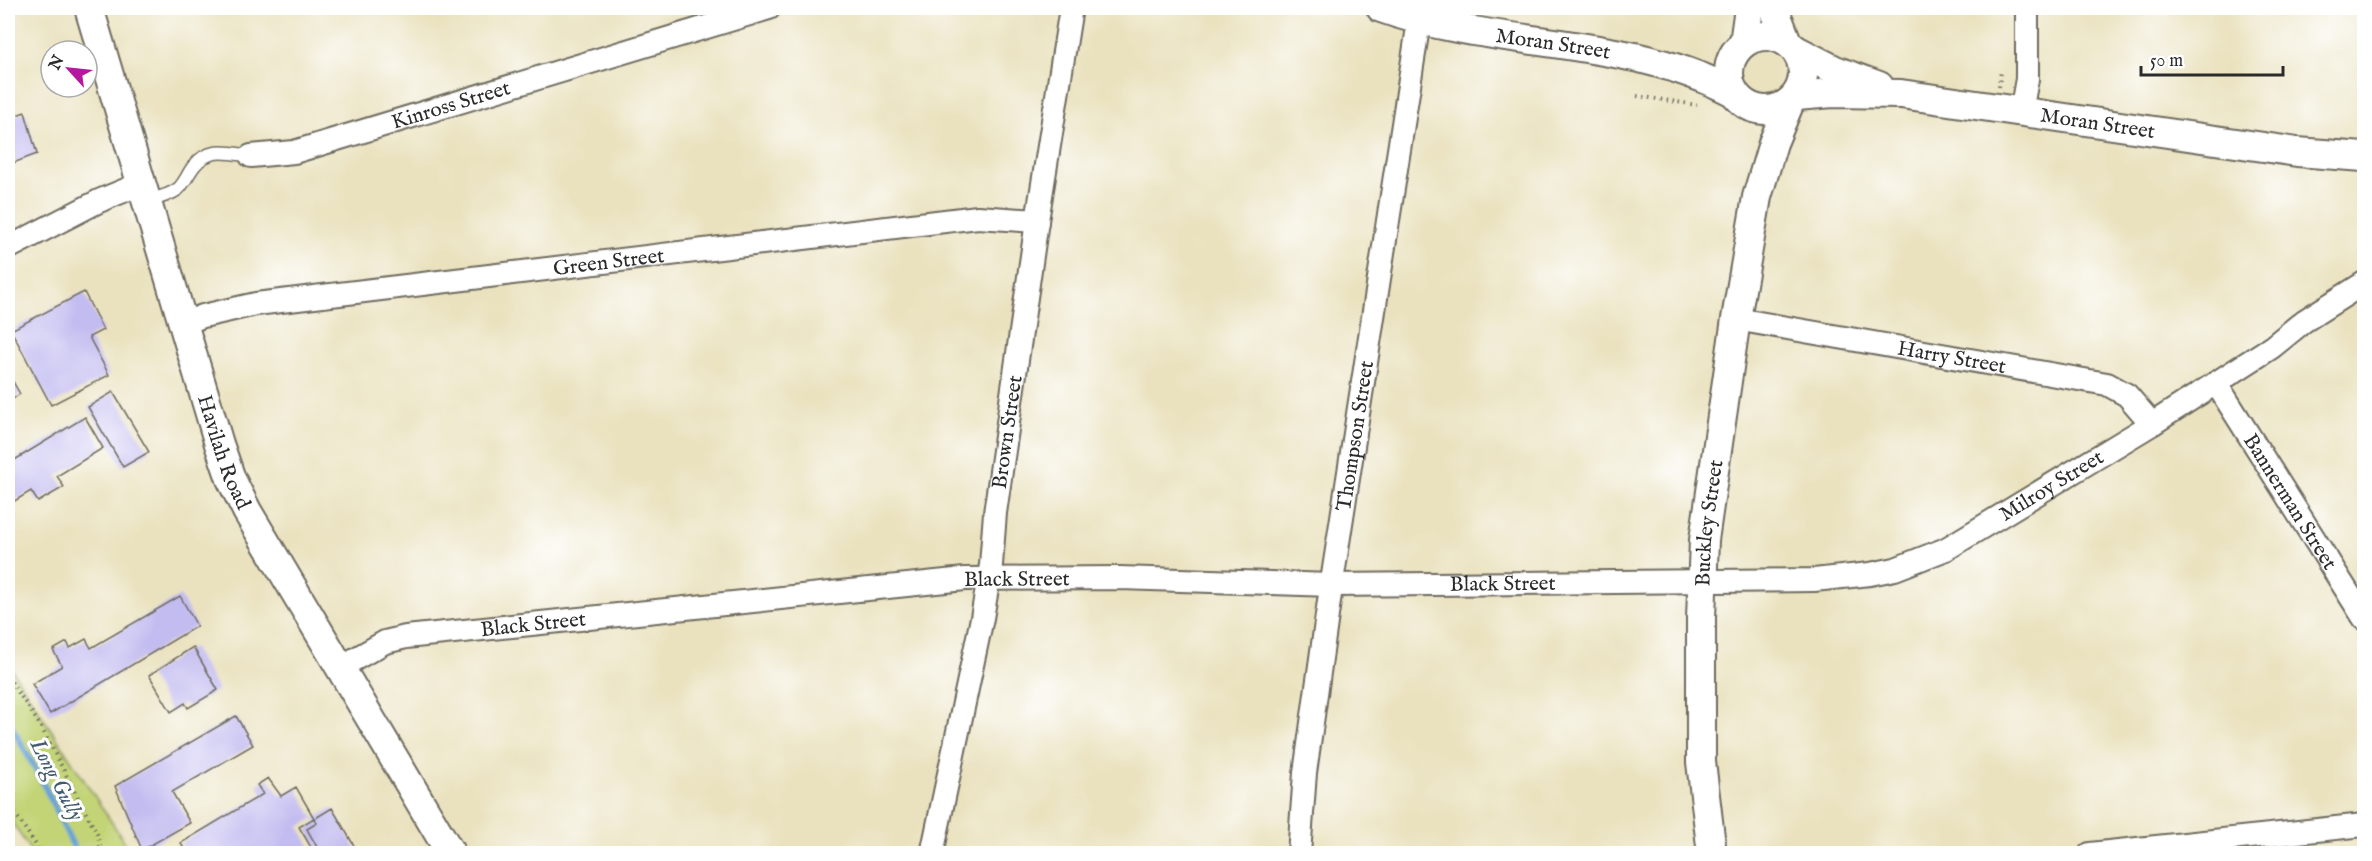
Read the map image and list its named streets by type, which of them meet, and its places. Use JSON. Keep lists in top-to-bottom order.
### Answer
{
  "streets": {
    "street": [
      "Moran Street",
      "Kinross Street",
      "Green Street",
      "Harry Street",
      "Brown Street",
      "Thompson Street",
      "Havilah Road",
      "Milroy Street",
      "Bannerman Street",
      "Buckley Street",
      "Black Street"
    ]
  },
  "crossings": [
    ["Moran Street", "Thompson Street"],
    ["Moran Street", "Buckley Street"],
    ["Kinross Street", "Havilah Road"],
    ["Green Street", "Brown Street"],
    ["Green Street", "Havilah Road"],
    ["Harry Street", "Milroy Street"],
    ["Harry Street", "Buckley Street"],
    ["Brown Street", "Black Street"],
    ["Thompson Street", "Black Street"],
    ["Havilah Road", "Black Street"],
    ["Milroy Street", "Bannerman Street"],
    ["Milroy Street", "Buckley Street"],
    ["Milroy Street", "Black Street"],
    ["Buckley Street", "Black Street"]
  ],
  "water": ["Long Gully"],
  "scale_bar": "50 m",
  "north": "top left"
}
